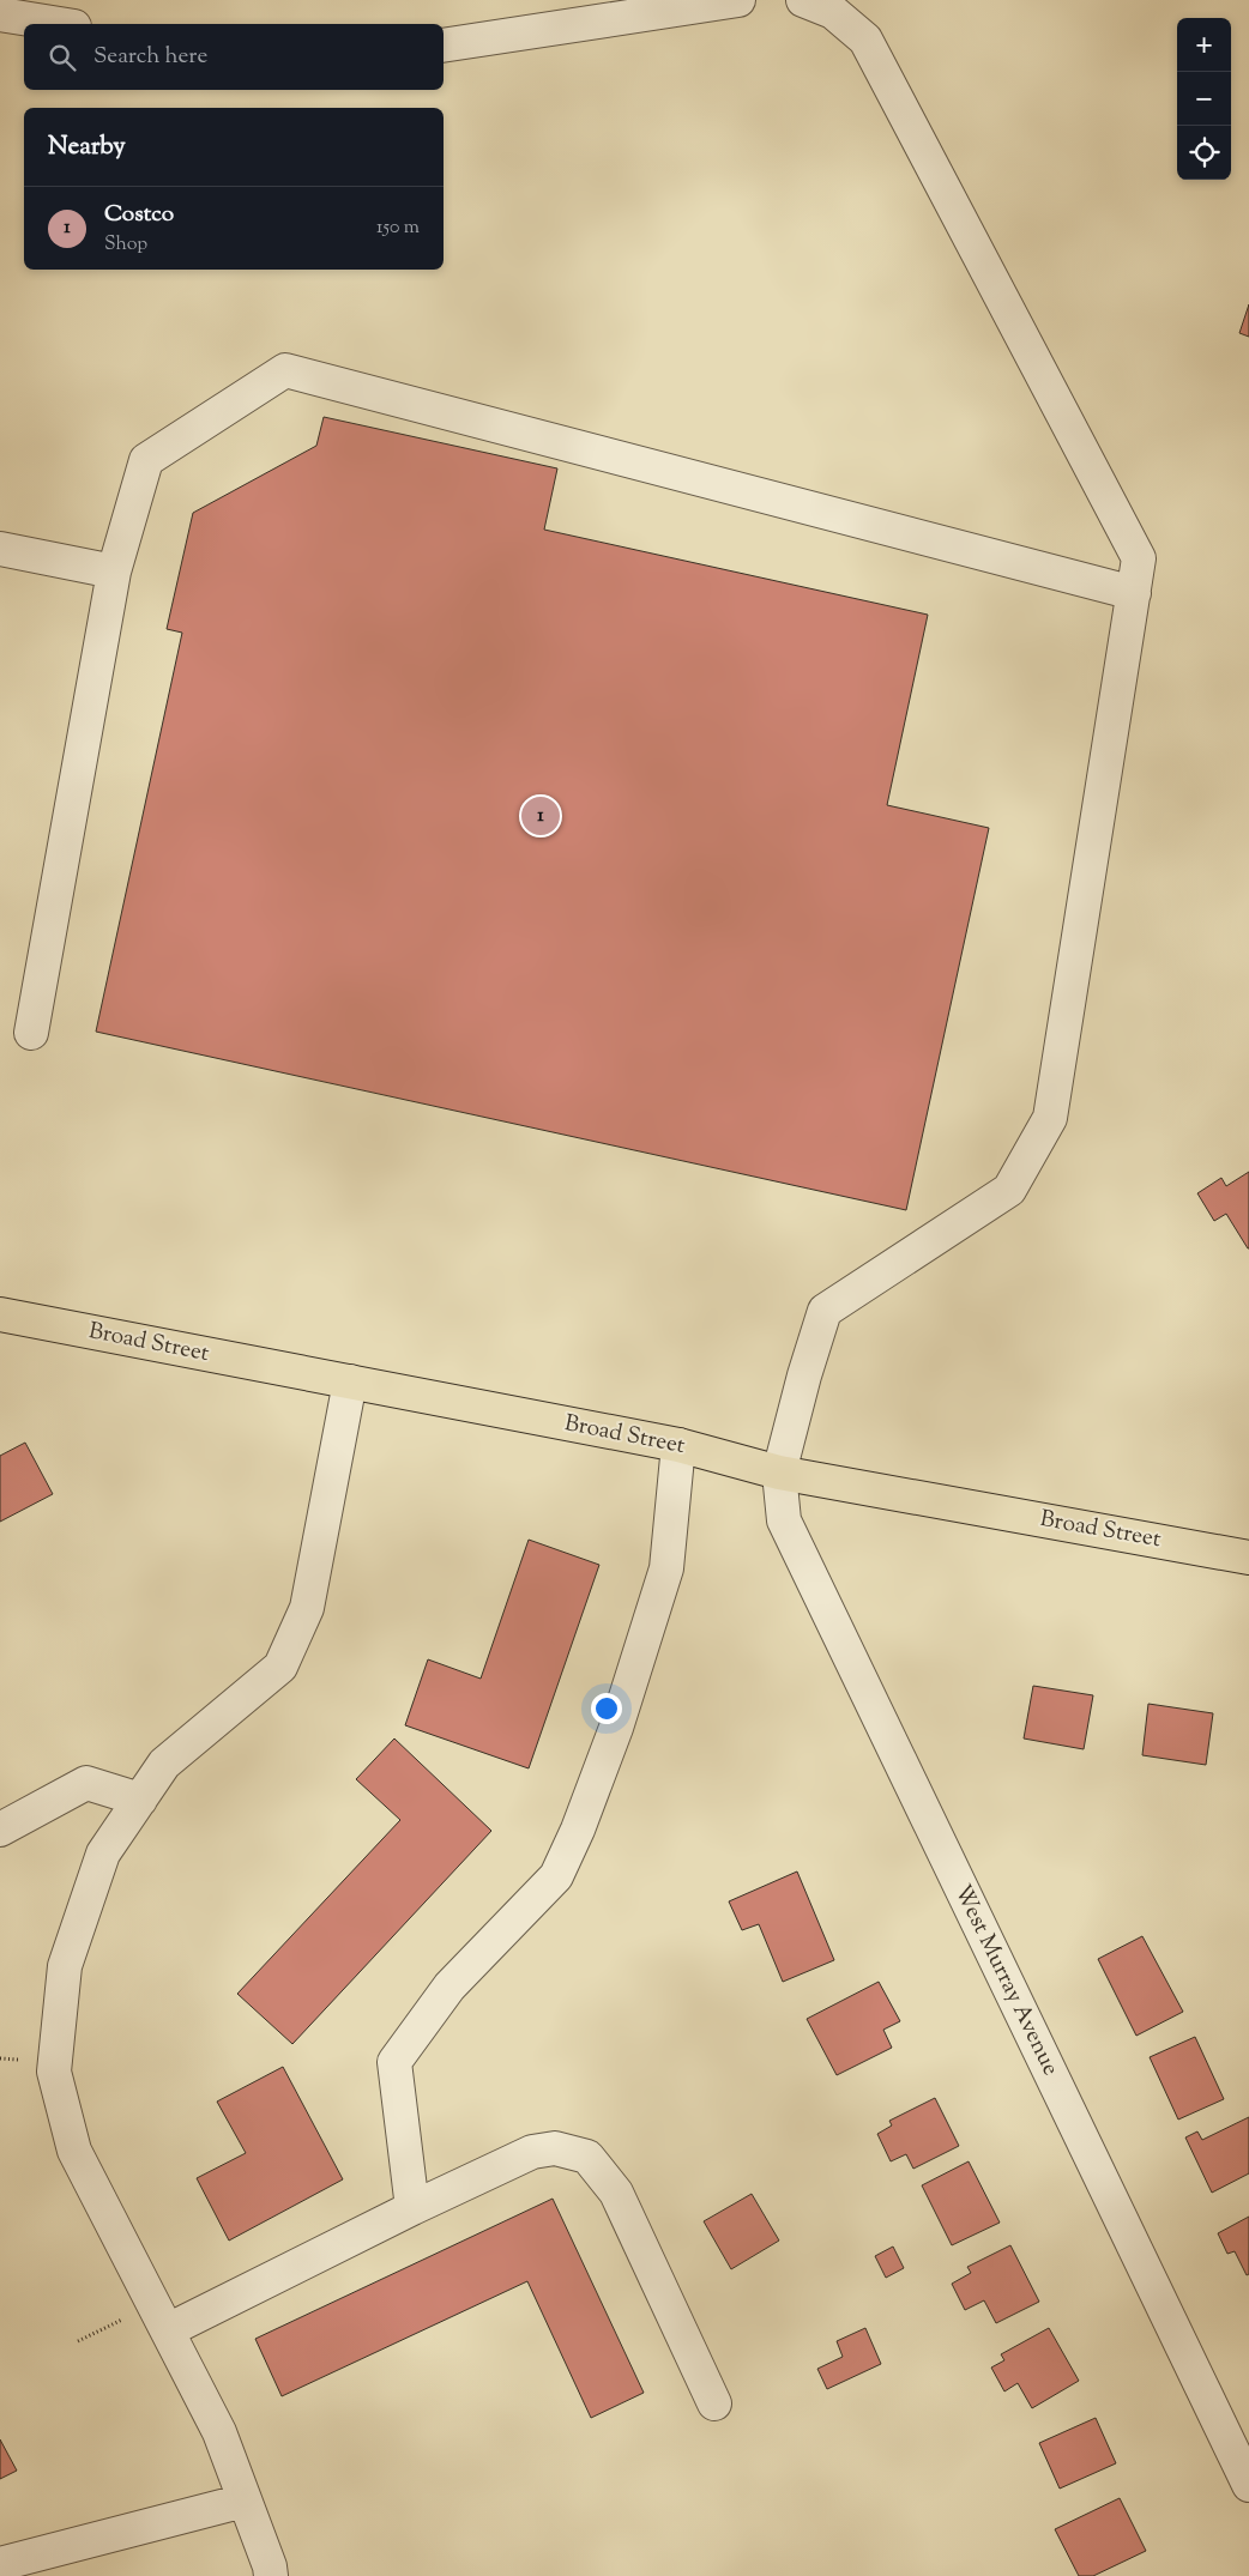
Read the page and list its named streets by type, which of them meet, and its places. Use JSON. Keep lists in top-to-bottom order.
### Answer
{
  "streets": {
    "main road": ["Broad Street"],
    "street": ["West Murray Avenue"]
  },
  "crossings": [
    ["Broad Street", "West Murray Avenue"]
  ],
  "page": {
    "map_buttons": ["+", "−"],
    "search": "Search here",
    "heading": "Nearby",
    "list": [
      {
        "mark": "1",
        "name": "Costco",
        "note": "Shop",
        "value": "150 m"
      }
    ],
    "pins": "1"
  }
}
